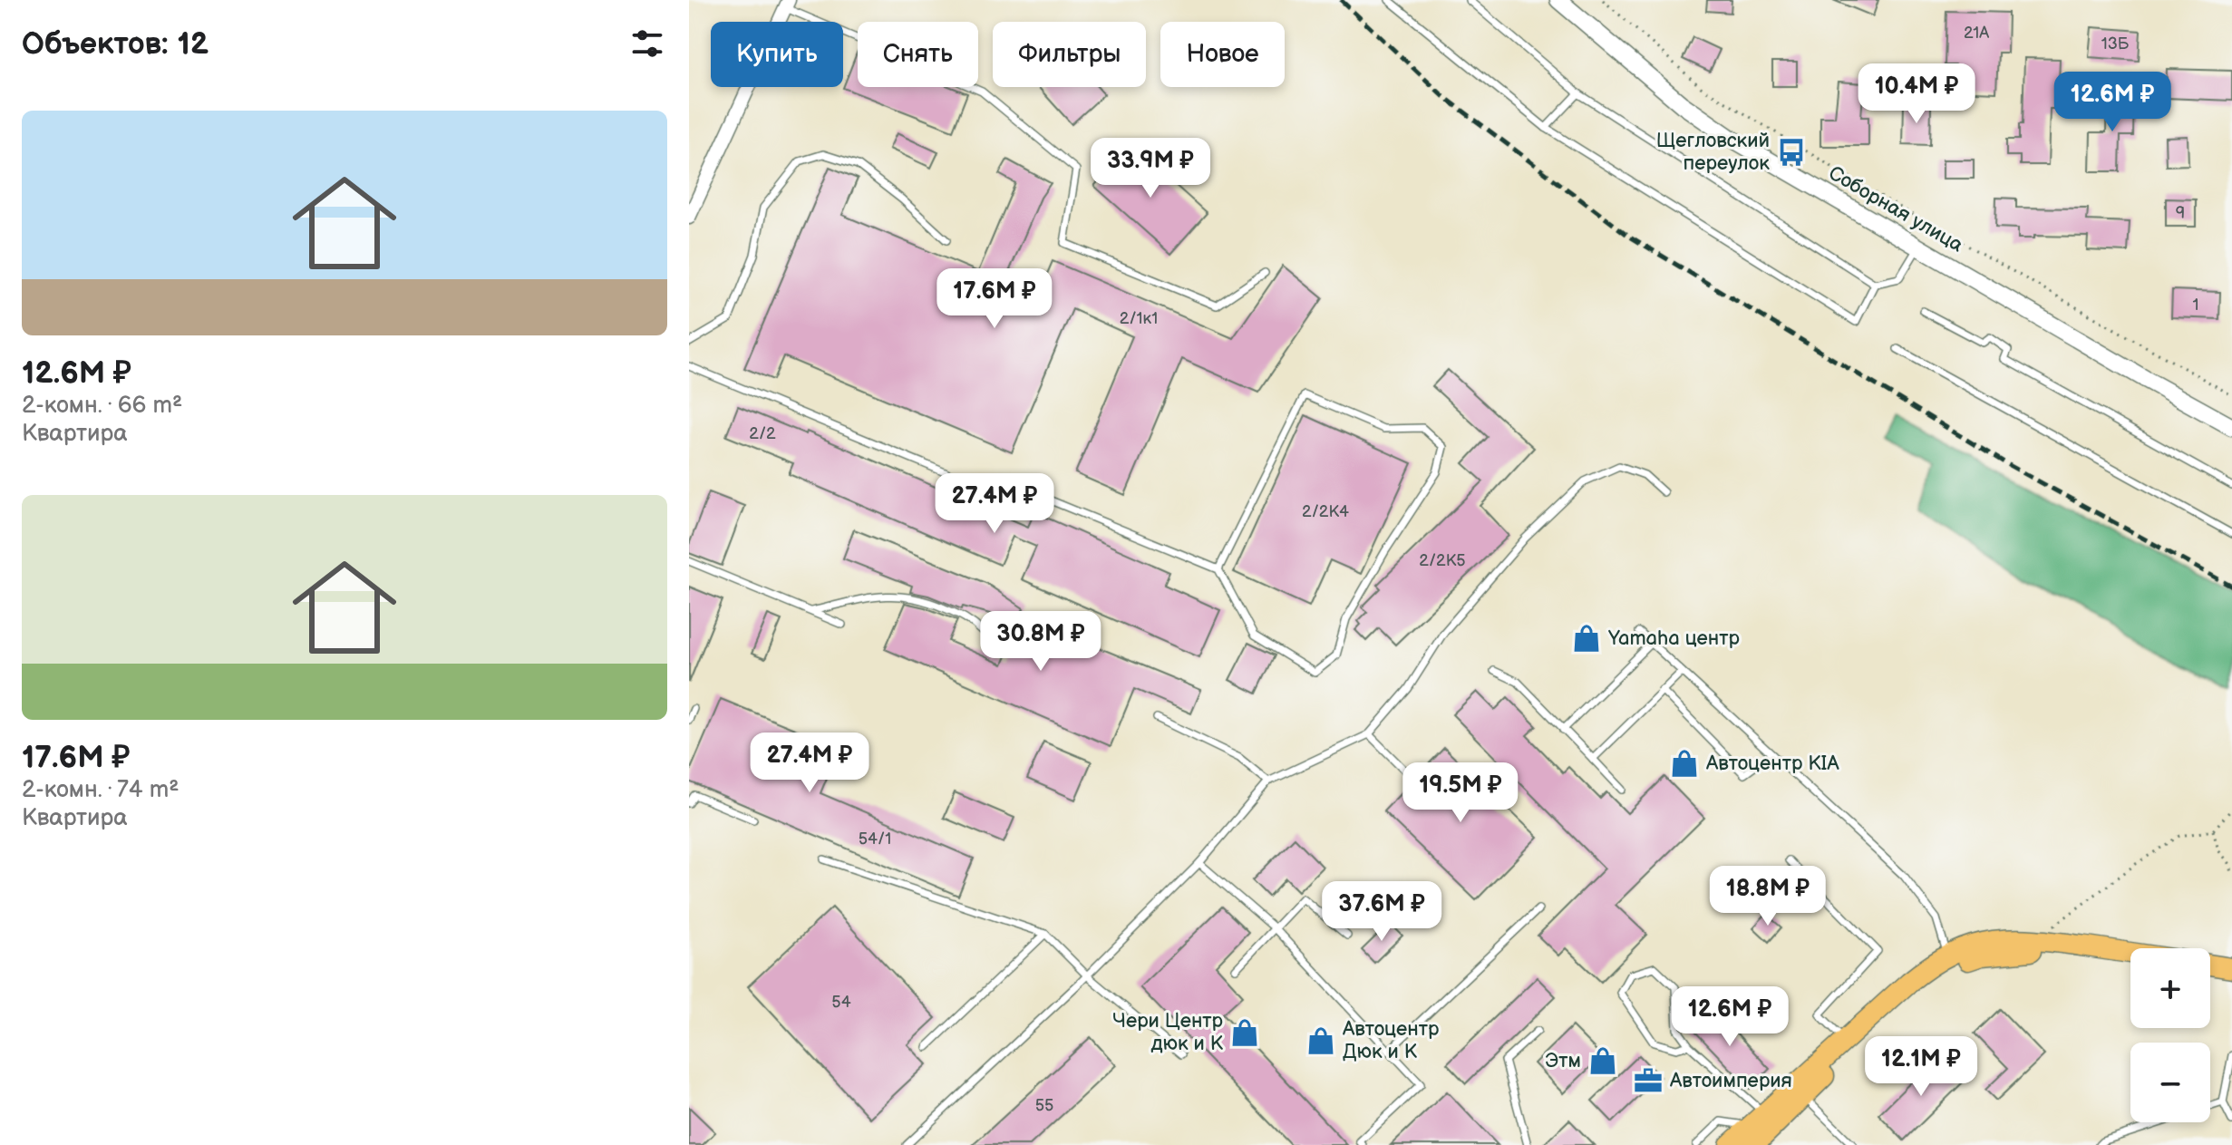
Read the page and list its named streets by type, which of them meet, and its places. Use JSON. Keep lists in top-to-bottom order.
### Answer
{
  "streets": {
    "street": ["Соборная улица"]
  },
  "places": {
    "bus stop": ["Щегловский переулок"],
    "shop": [
      "Yamaha центр",
      "Автоцентр KIA",
      "Чери Центр дюк и К",
      "Автоцентр Дюк и К",
      "Этм"
    ],
    "office": ["Автоимперия"]
  },
  "house_numbers": [
    "21А",
    "13Б",
    "9",
    "1",
    "2/1к1",
    "2/2",
    "2/2К4",
    "2/2К5",
    "54/1",
    "54",
    "55"
  ],
  "page": {
    "heading": "Объектов: 12",
    "chip": [
      "Купить",
      "Снять",
      "Фильтры",
      "Новое"
    ],
    "price": [
      "10.4M ₽",
      "12.6M ₽",
      "33.9M ₽",
      "17.6M ₽",
      "27.4M ₽",
      "30.8M ₽",
      "27.4M ₽",
      "19.5M ₽",
      "18.8M ₽",
      "37.6M ₽",
      "12.6M ₽",
      "12.1M ₽"
    ],
    "list": [
      {
        "name": "12.6M ₽",
        "note": "2-комн. · 66 m² · Квартира"
      },
      {
        "name": "17.6M ₽",
        "note": "2-комн. · 74 m² · Квартира"
      }
    ],
    "map_buttons": ["+", "−"]
  }
}
